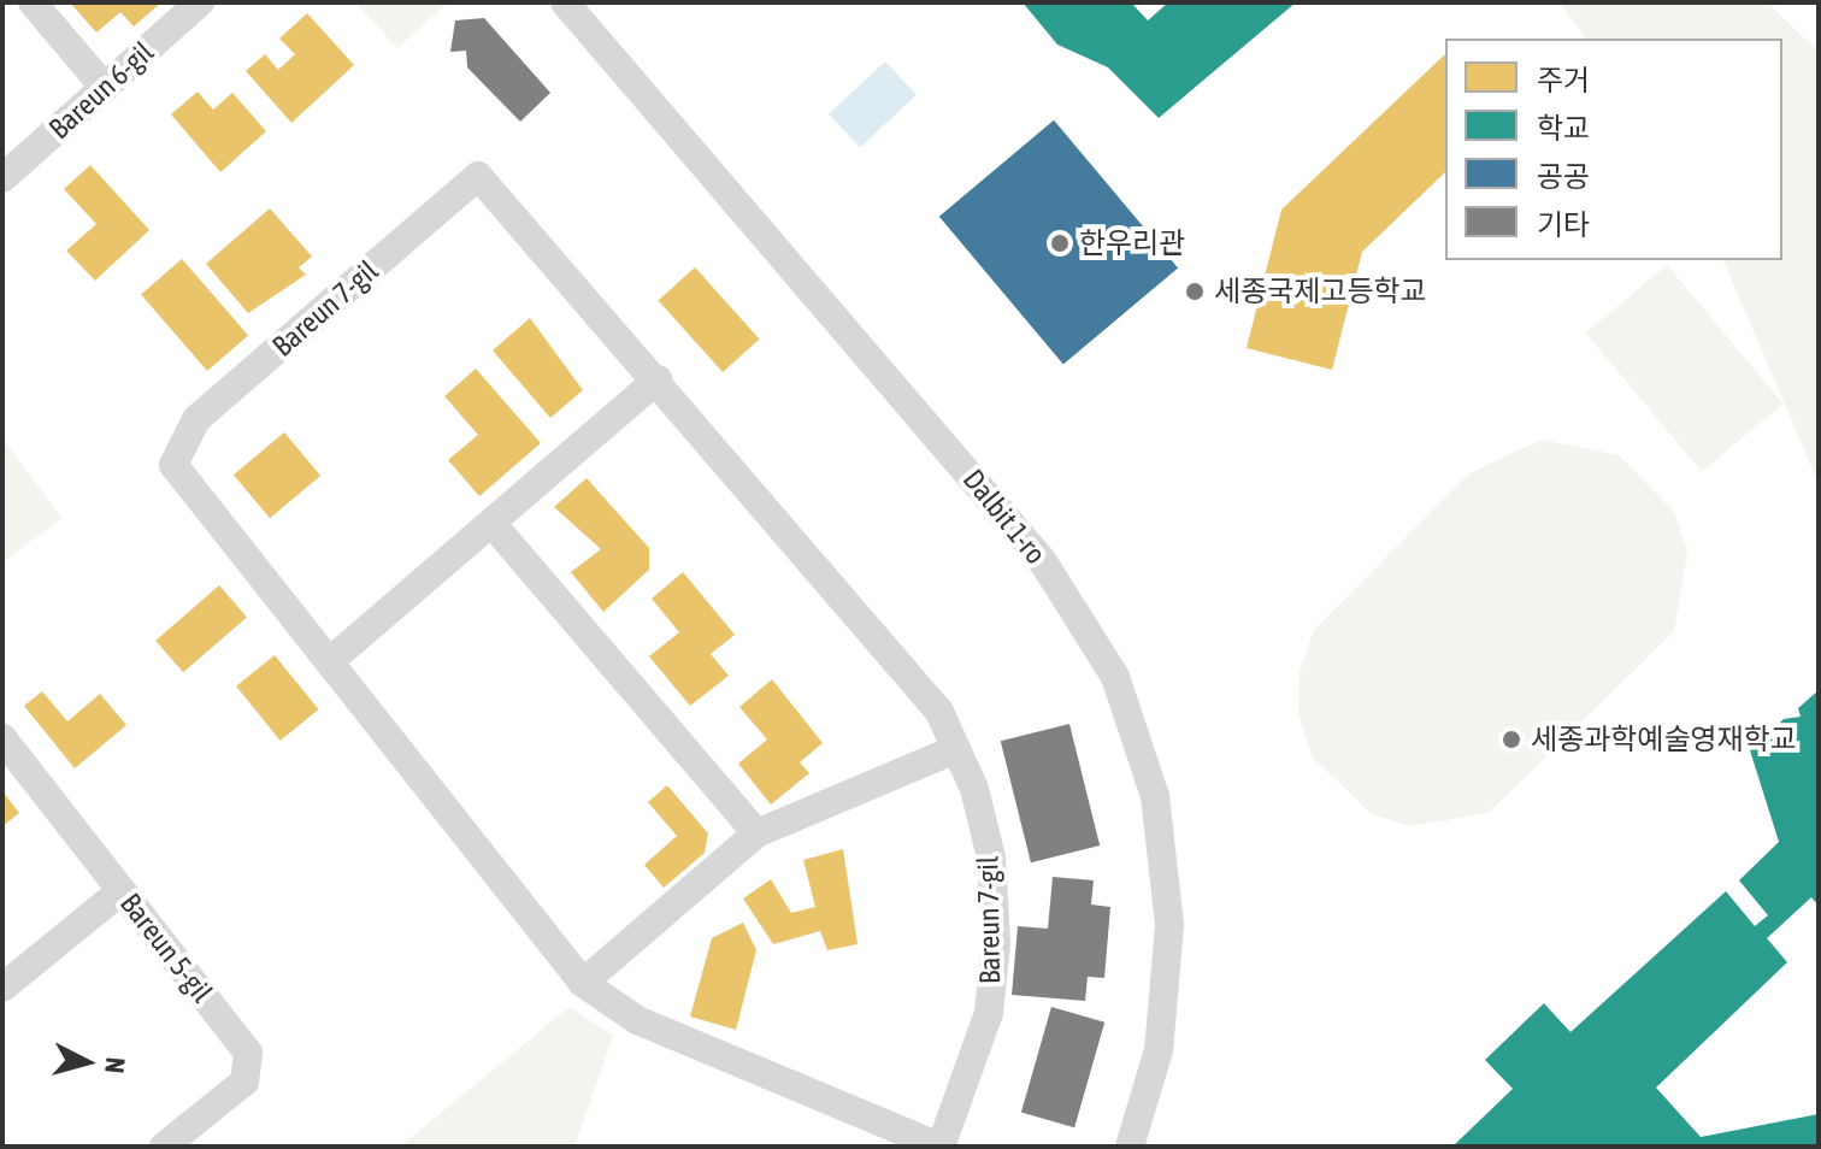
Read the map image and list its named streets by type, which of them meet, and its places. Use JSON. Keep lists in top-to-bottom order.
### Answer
{
  "streets": {
    "street": [
      "Bareun 6-gil",
      "Bareun 7-gil",
      "Dalbit 1-ro",
      "Bareun 5-gil"
    ]
  },
  "places": ["한우리관", "세종국제고등학교", "세종과학예술영재학교"],
  "legend": [
    "주거",
    "학교",
    "공공",
    "기타"
  ],
  "north": "right"
}
